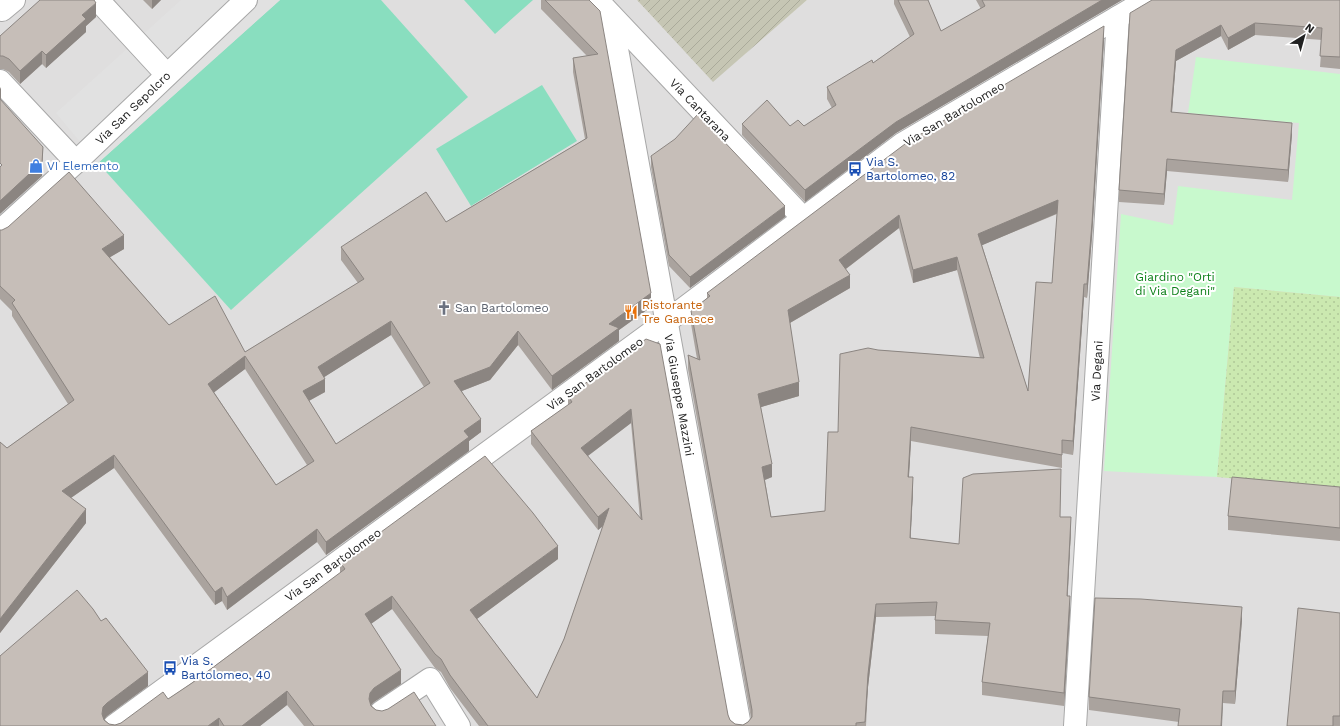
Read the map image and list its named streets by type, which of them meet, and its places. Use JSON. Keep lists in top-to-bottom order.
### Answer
{
  "streets": {
    "street": [
      "Via San Sepolcro",
      "Via Cantarana",
      "Via San Bartolomeo",
      "Via Degani",
      "Via Giuseppe Mazzini"
    ]
  },
  "crossings": [
    ["Via Cantarana", "Via San Bartolomeo"],
    ["Via Cantarana", "Via Giuseppe Mazzini"],
    ["Via San Bartolomeo", "Via Degani"],
    ["Via San Bartolomeo", "Via Giuseppe Mazzini"]
  ],
  "parks": ["Giardino \"Orti di Via Degani\""],
  "places": {
    "shop": ["VI Elemento"],
    "bus stop": ["Via S. Bartolomeo, 82", "Via S. Bartolomeo, 40"],
    "church": ["San Bartolomeo"],
    "restaurant": ["Ristorante Tre Ganasce"]
  },
  "north": "top right"
}
